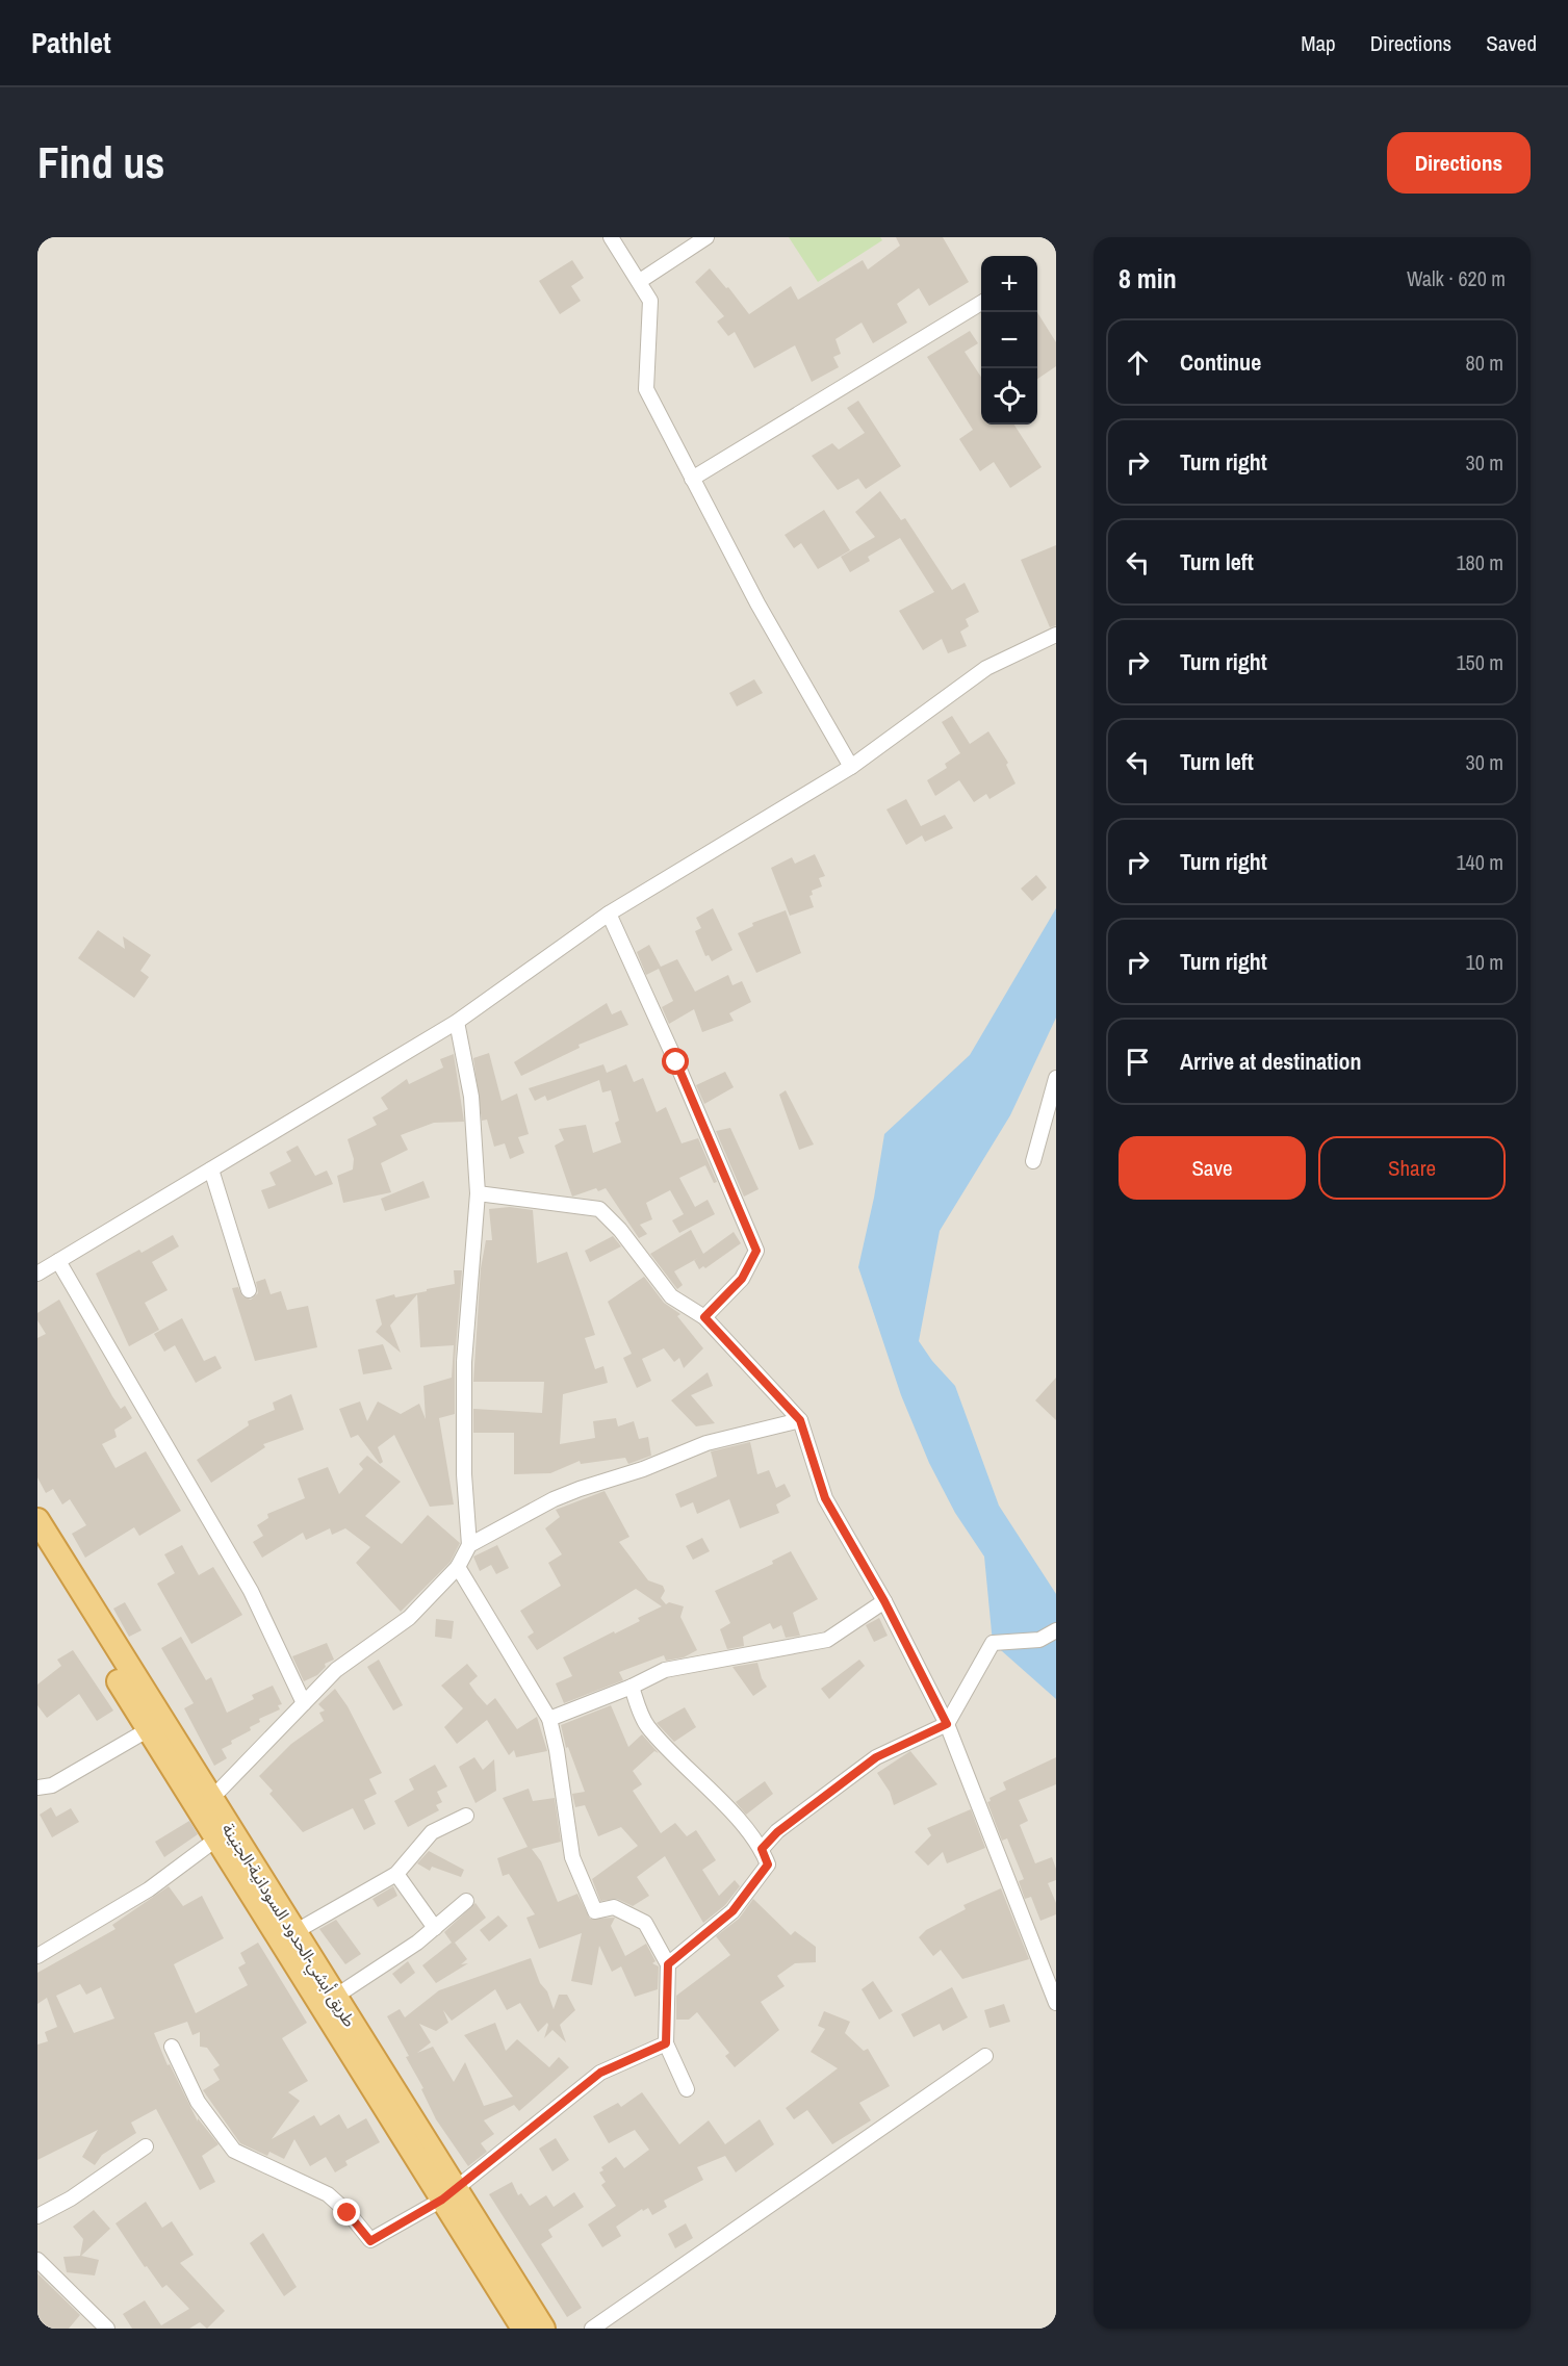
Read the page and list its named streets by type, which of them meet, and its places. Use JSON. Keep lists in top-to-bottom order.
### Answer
{
  "streets": {
    "highway": ["طريق أبشي-الحدود السودانية-الجنينة"]
  },
  "page": {
    "header": "Pathlet",
    "nav": ["Map", "Directions", "Saved"],
    "buttons": [
      "Directions",
      ["Save", "Share"]
    ],
    "title": "Find us",
    "heading": ["8 min", "Walk · 620 m"],
    "map_buttons": ["+", "−"],
    "list": [
      ["Continue", "80 m"],
      ["Turn right", "30 m"],
      ["Turn left", "180 m"],
      ["Turn right", "150 m"],
      ["Turn left", "30 m"],
      ["Turn right", "140 m"],
      ["Turn right", "10 m"],
      "Arrive at destination"
    ]
  }
}
